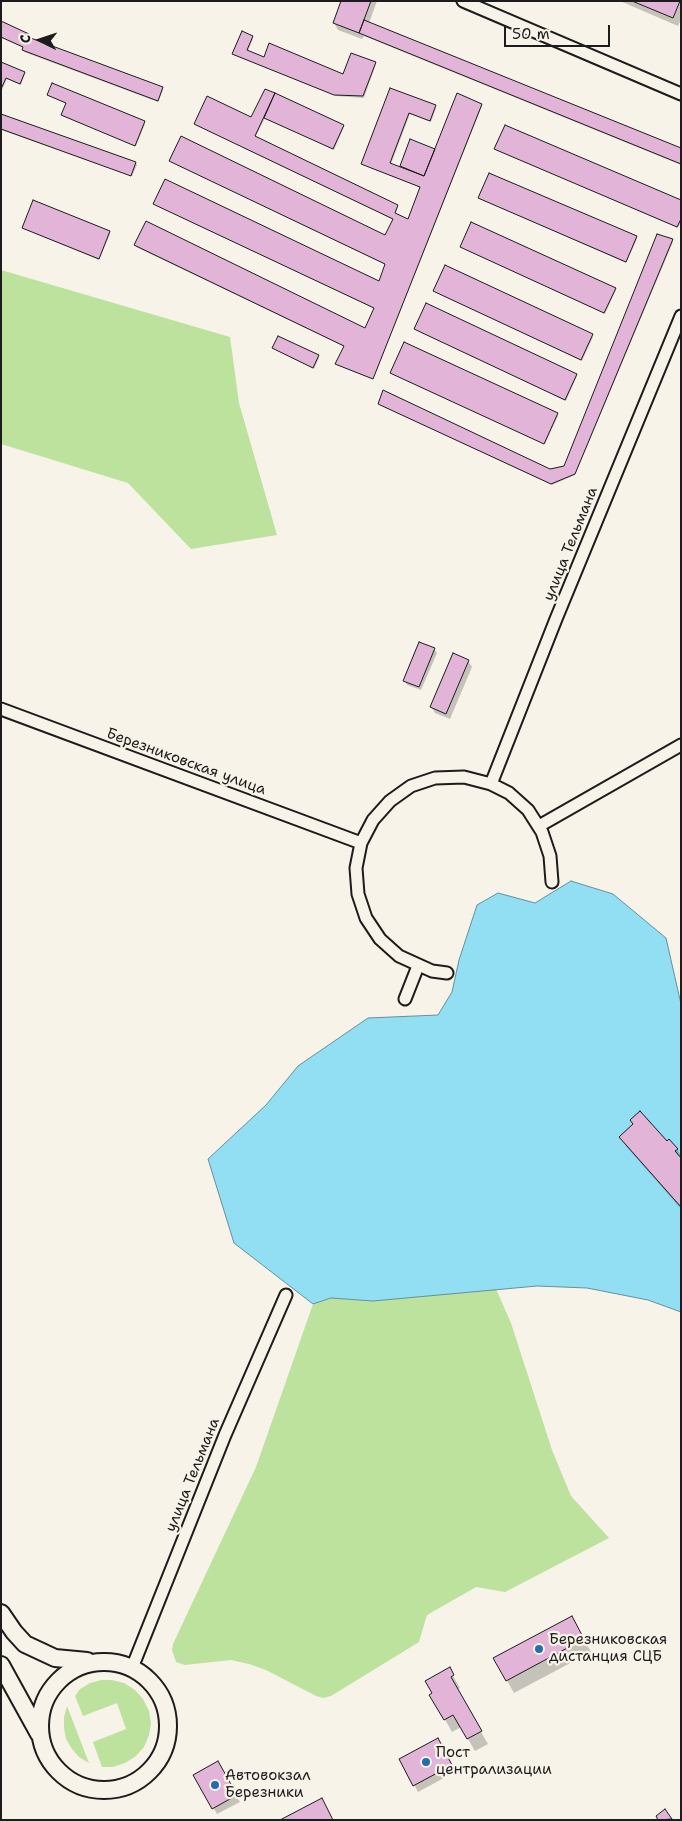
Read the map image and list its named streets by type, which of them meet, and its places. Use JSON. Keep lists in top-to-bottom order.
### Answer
{
  "streets": {
    "street": ["улица Тельмана", "Березниковская улица"]
  },
  "places": ["Березниковская дистанция СЦБ", "Пост централизации", "Автовокзал Березники"],
  "scale_bar": "50 m",
  "north": "left"
}
